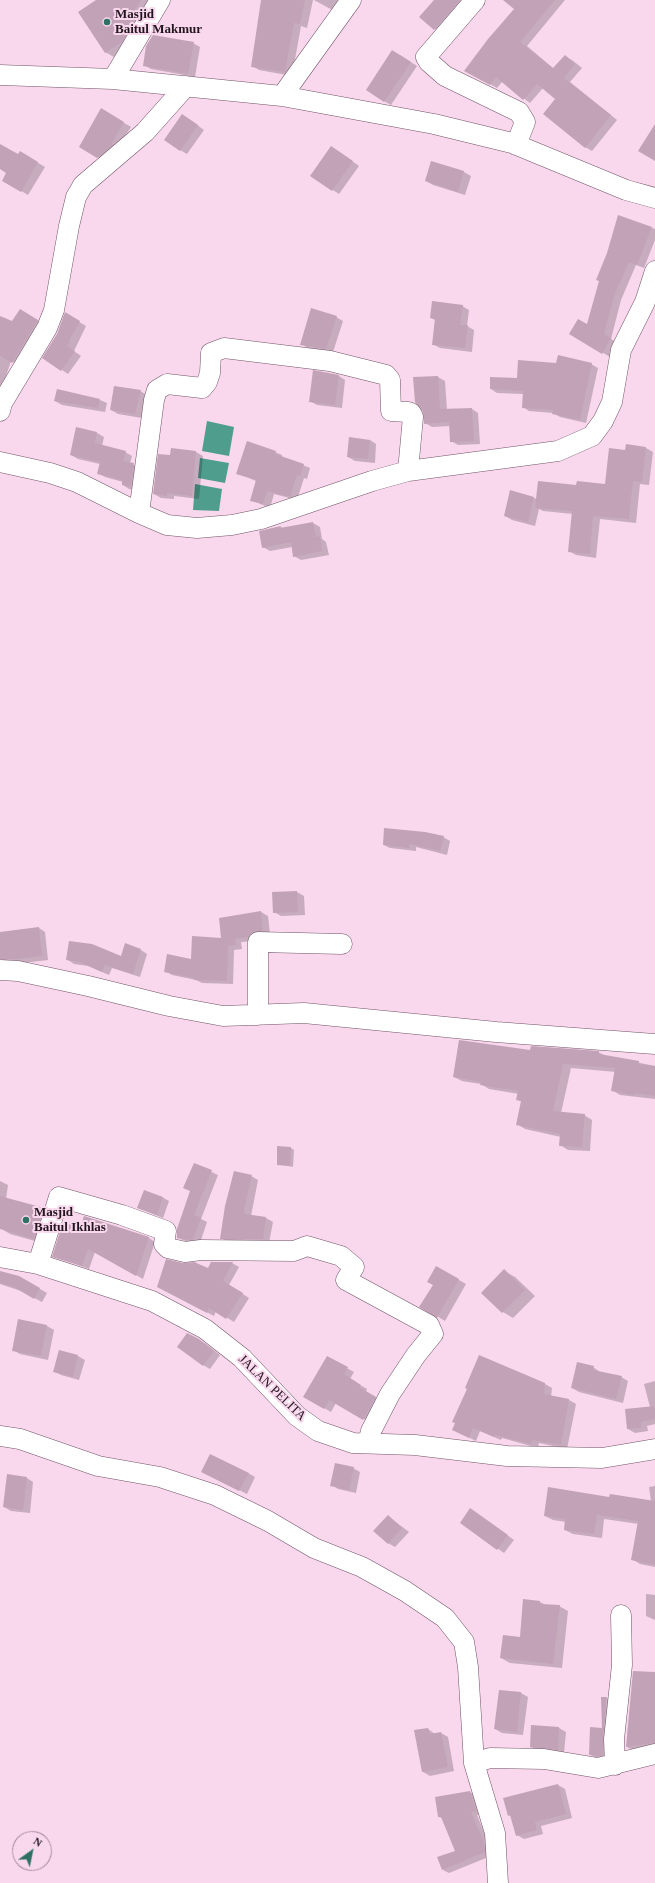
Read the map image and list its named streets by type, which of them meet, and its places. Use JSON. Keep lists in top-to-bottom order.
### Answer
{
  "streets": {
    "street": ["JALAN PELITA"]
  },
  "places": ["Masjid Baitul Makmur", "Masjid Baitul Ikhlas"],
  "north": "top right"
}
